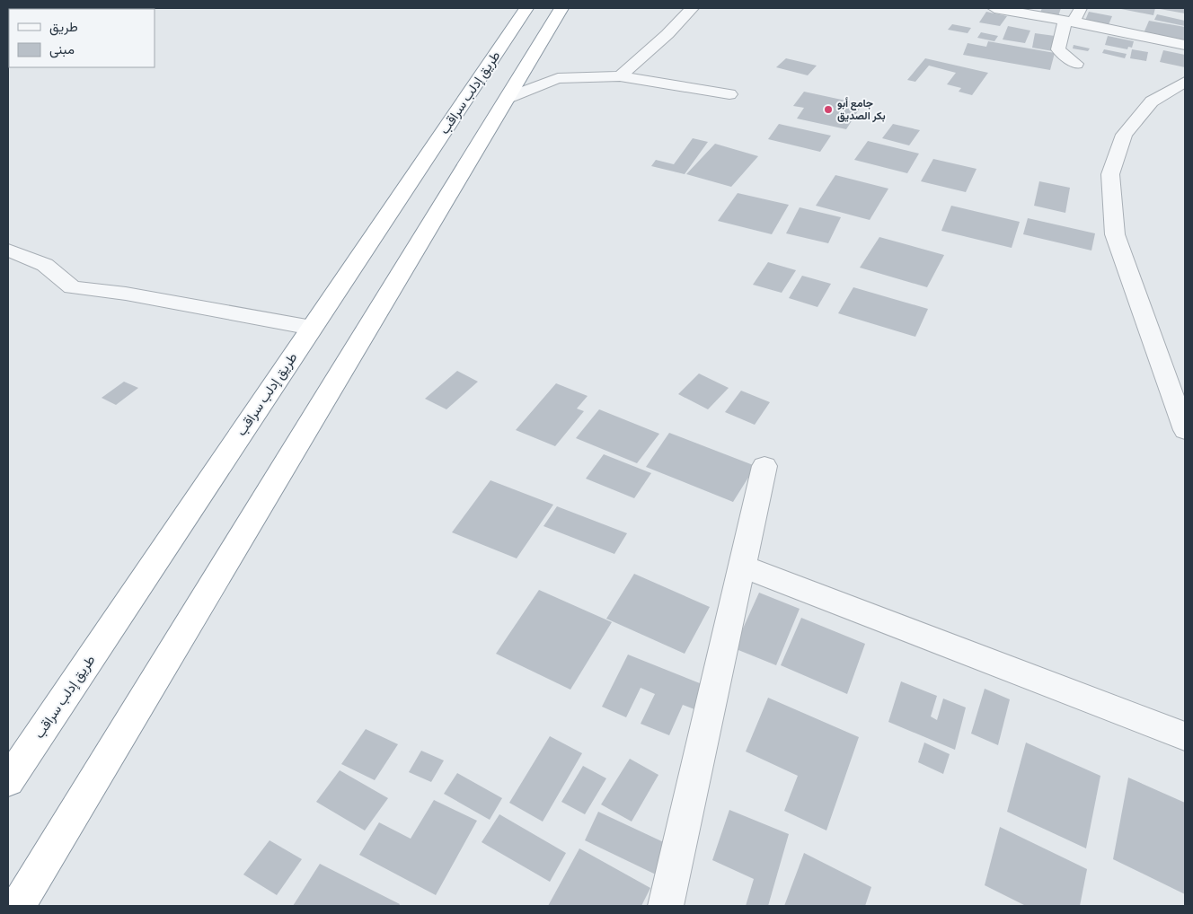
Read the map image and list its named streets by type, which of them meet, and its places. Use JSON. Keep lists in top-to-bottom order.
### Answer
{
  "streets": {
    "highway": ["طريق إدلب سراقب"]
  },
  "places": ["جامع أبو بكر الصديق"],
  "legend": ["طريق", "مبنى"]
}
